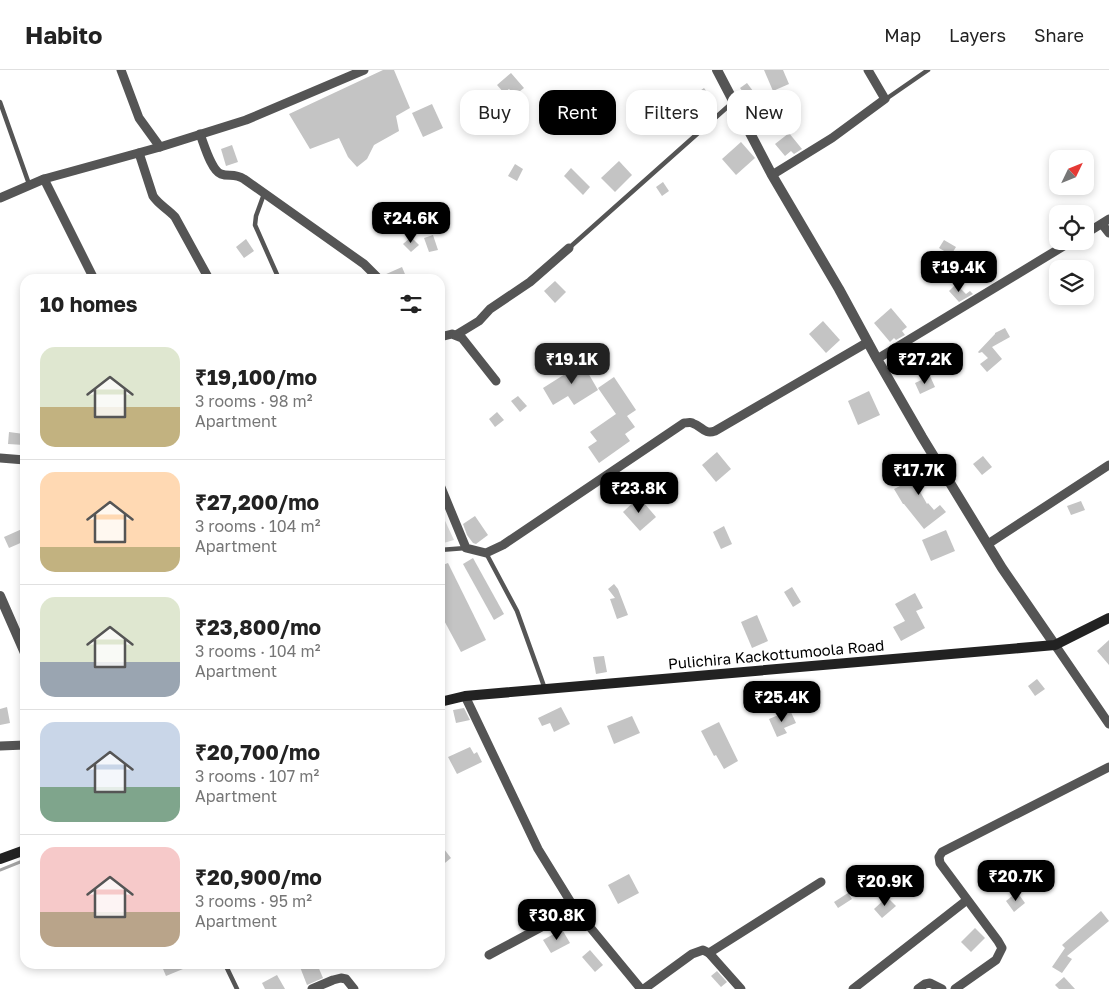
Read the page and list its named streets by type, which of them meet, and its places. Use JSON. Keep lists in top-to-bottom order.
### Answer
{
  "streets": {
    "main road": ["Pulichira Kackottumoola Road"]
  },
  "north": "top right",
  "page": {
    "header": "Habito",
    "nav": ["Map", "Layers", "Share"],
    "chip": [
      "Buy",
      "Rent",
      "Filters",
      "New"
    ],
    "price": [
      "₹24.6K",
      "₹19.4K",
      "₹19.1K",
      "₹27.2K",
      "₹17.7K",
      "₹23.8K",
      "₹25.4K",
      "₹20.7K",
      "₹20.9K",
      "₹30.8K"
    ],
    "heading": "10 homes",
    "list": [
      {
        "name": "₹19,100/mo",
        "note": "3 rooms · 98 m² · Apartment"
      },
      {
        "name": "₹27,200/mo",
        "note": "3 rooms · 104 m² · Apartment"
      },
      {
        "name": "₹23,800/mo",
        "note": "3 rooms · 104 m² · Apartment"
      },
      {
        "name": "₹20,700/mo",
        "note": "3 rooms · 107 m² · Apartment"
      },
      {
        "name": "₹20,900/mo",
        "note": "3 rooms · 95 m² · Apartment"
      }
    ]
  }
}
